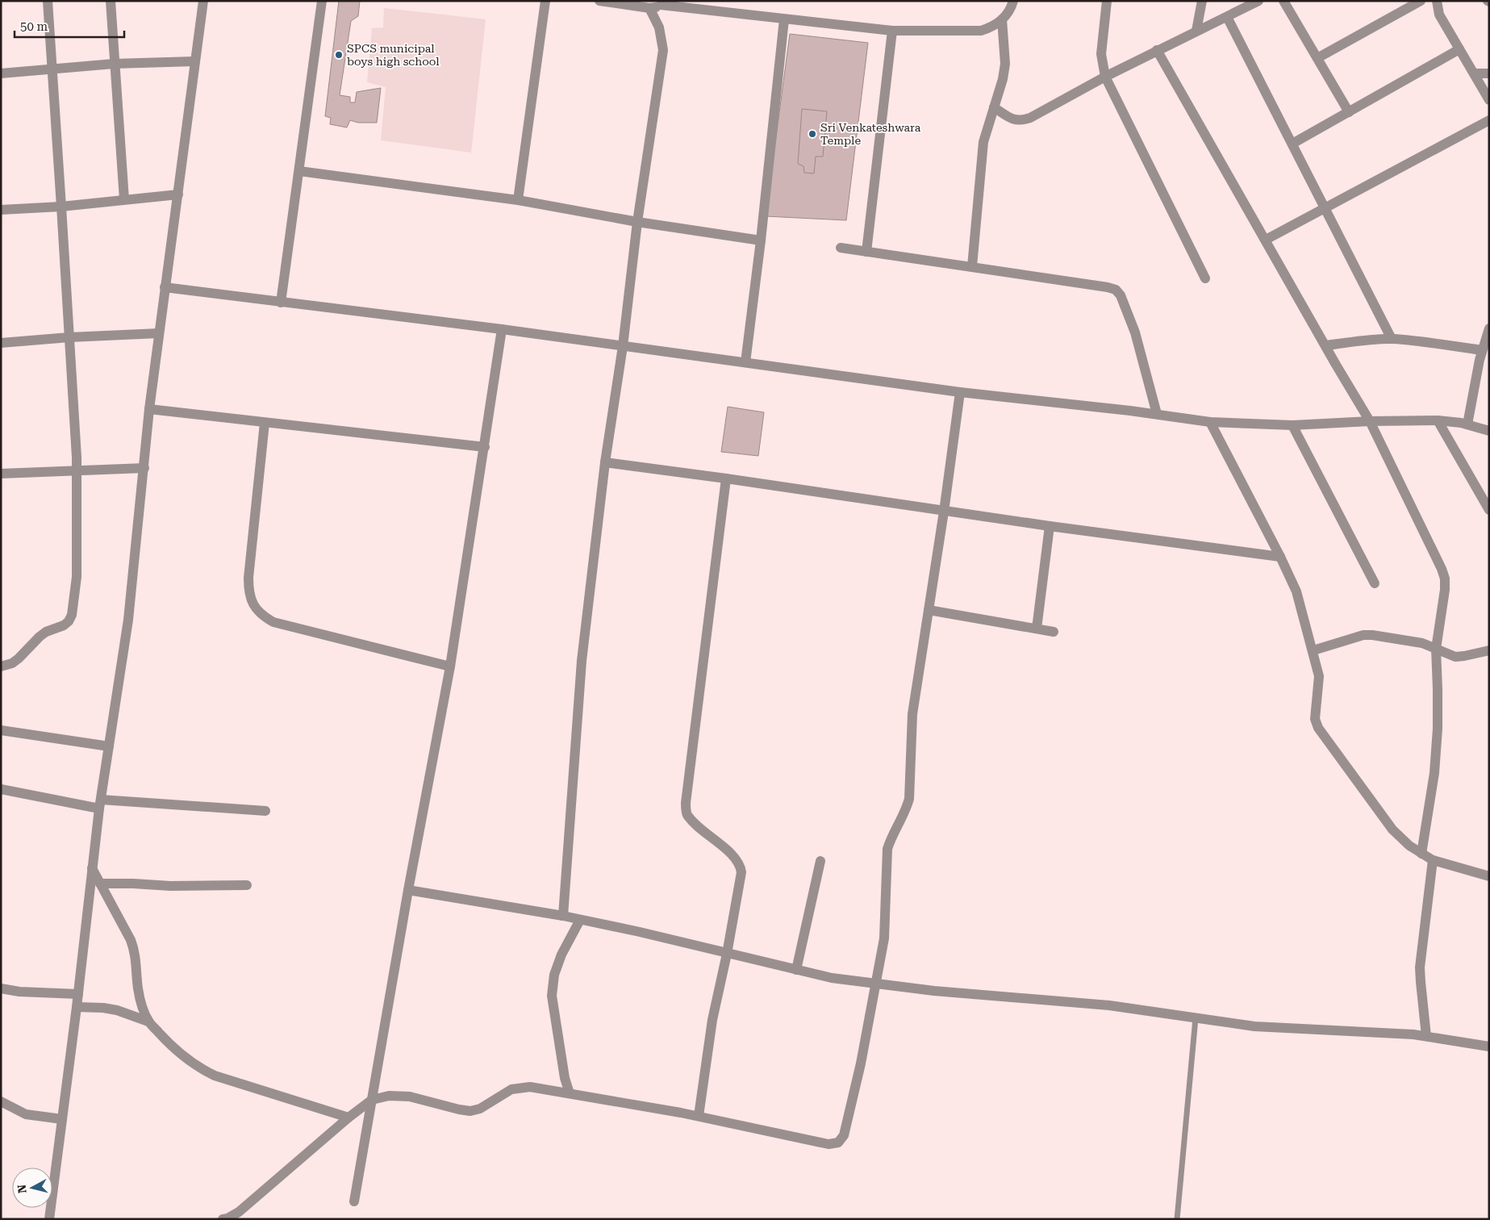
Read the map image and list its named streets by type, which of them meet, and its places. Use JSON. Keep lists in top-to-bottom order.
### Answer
{
  "places": ["SPCS municipal boys high school", "Sri Venkateshwara Temple"],
  "scale_bar": "50 m",
  "north": "left"
}
